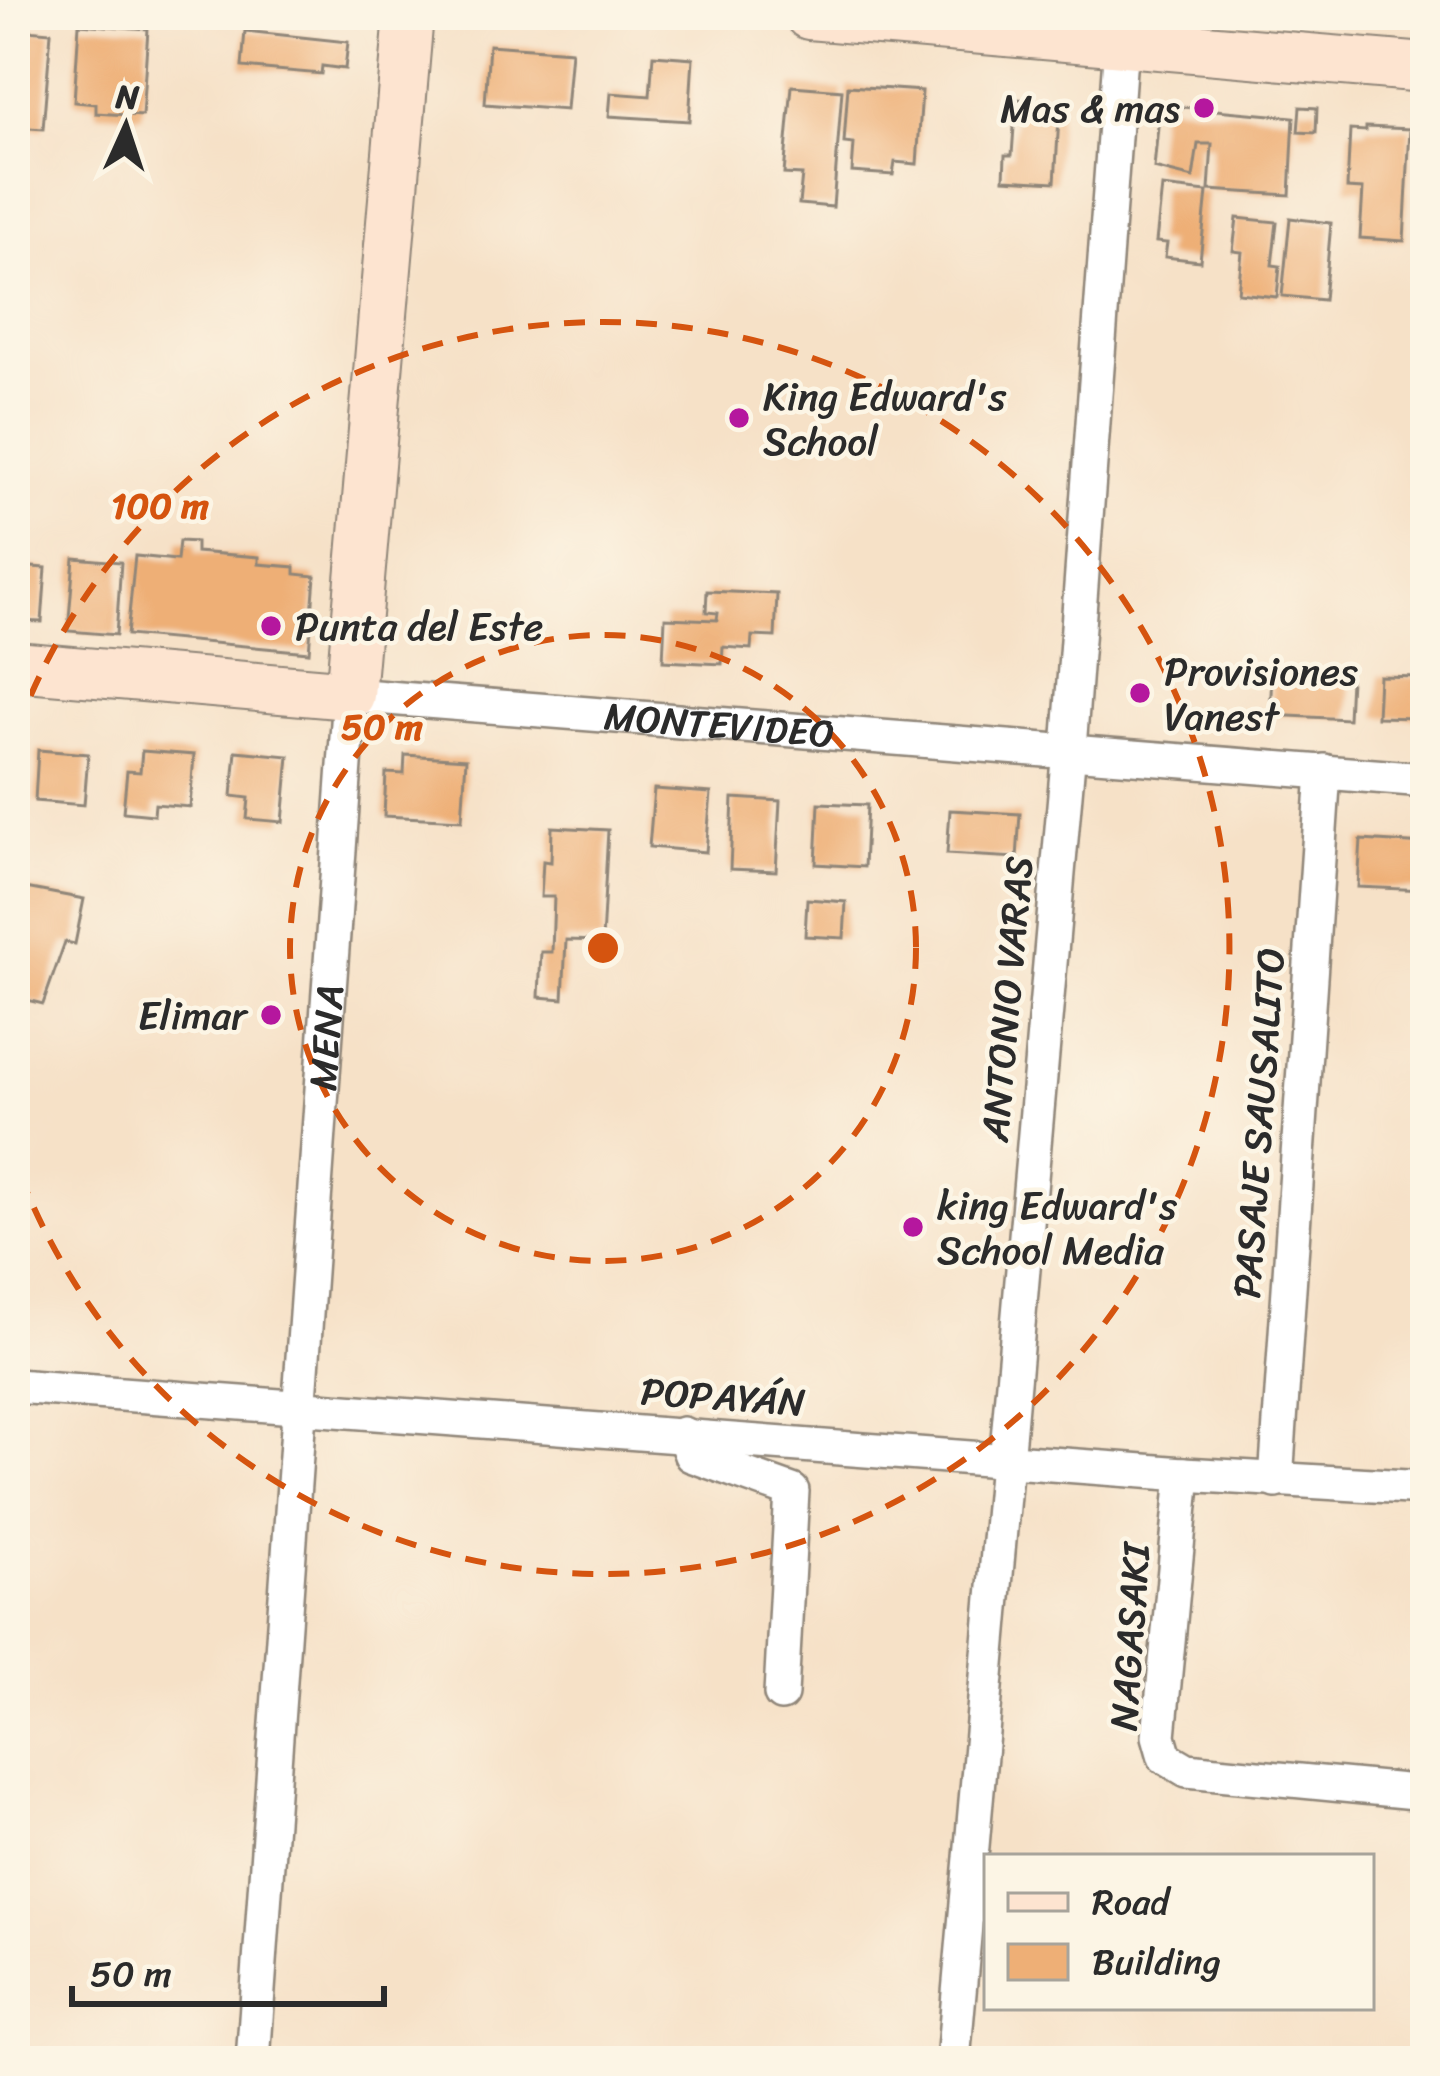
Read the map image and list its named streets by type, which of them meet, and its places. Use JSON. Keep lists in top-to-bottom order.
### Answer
{
  "streets": {
    "street": [
      "MONTEVIDEO",
      "ANTONIO VARAS",
      "MENA",
      "PASAJE SAUSALITO",
      "POPAYÁN",
      "NAGASAKI"
    ]
  },
  "crossings": [
    ["MONTEVIDEO", "ANTONIO VARAS"],
    ["MONTEVIDEO", "MENA"],
    ["MONTEVIDEO", "PASAJE SAUSALITO"],
    ["ANTONIO VARAS", "POPAYÁN"],
    ["MENA", "POPAYÁN"],
    ["PASAJE SAUSALITO", "POPAYÁN"],
    ["POPAYÁN", "NAGASAKI"]
  ],
  "places": [
    "Mas & mas",
    "King Edward's School",
    "Punta del Este",
    "Provisiones Vanest",
    "Elimar",
    "king Edward's School Media"
  ],
  "legend": ["Road", "Building"],
  "scale_bar": "50 m",
  "north": "top",
  "rings": ["100 m", "50 m"]
}
